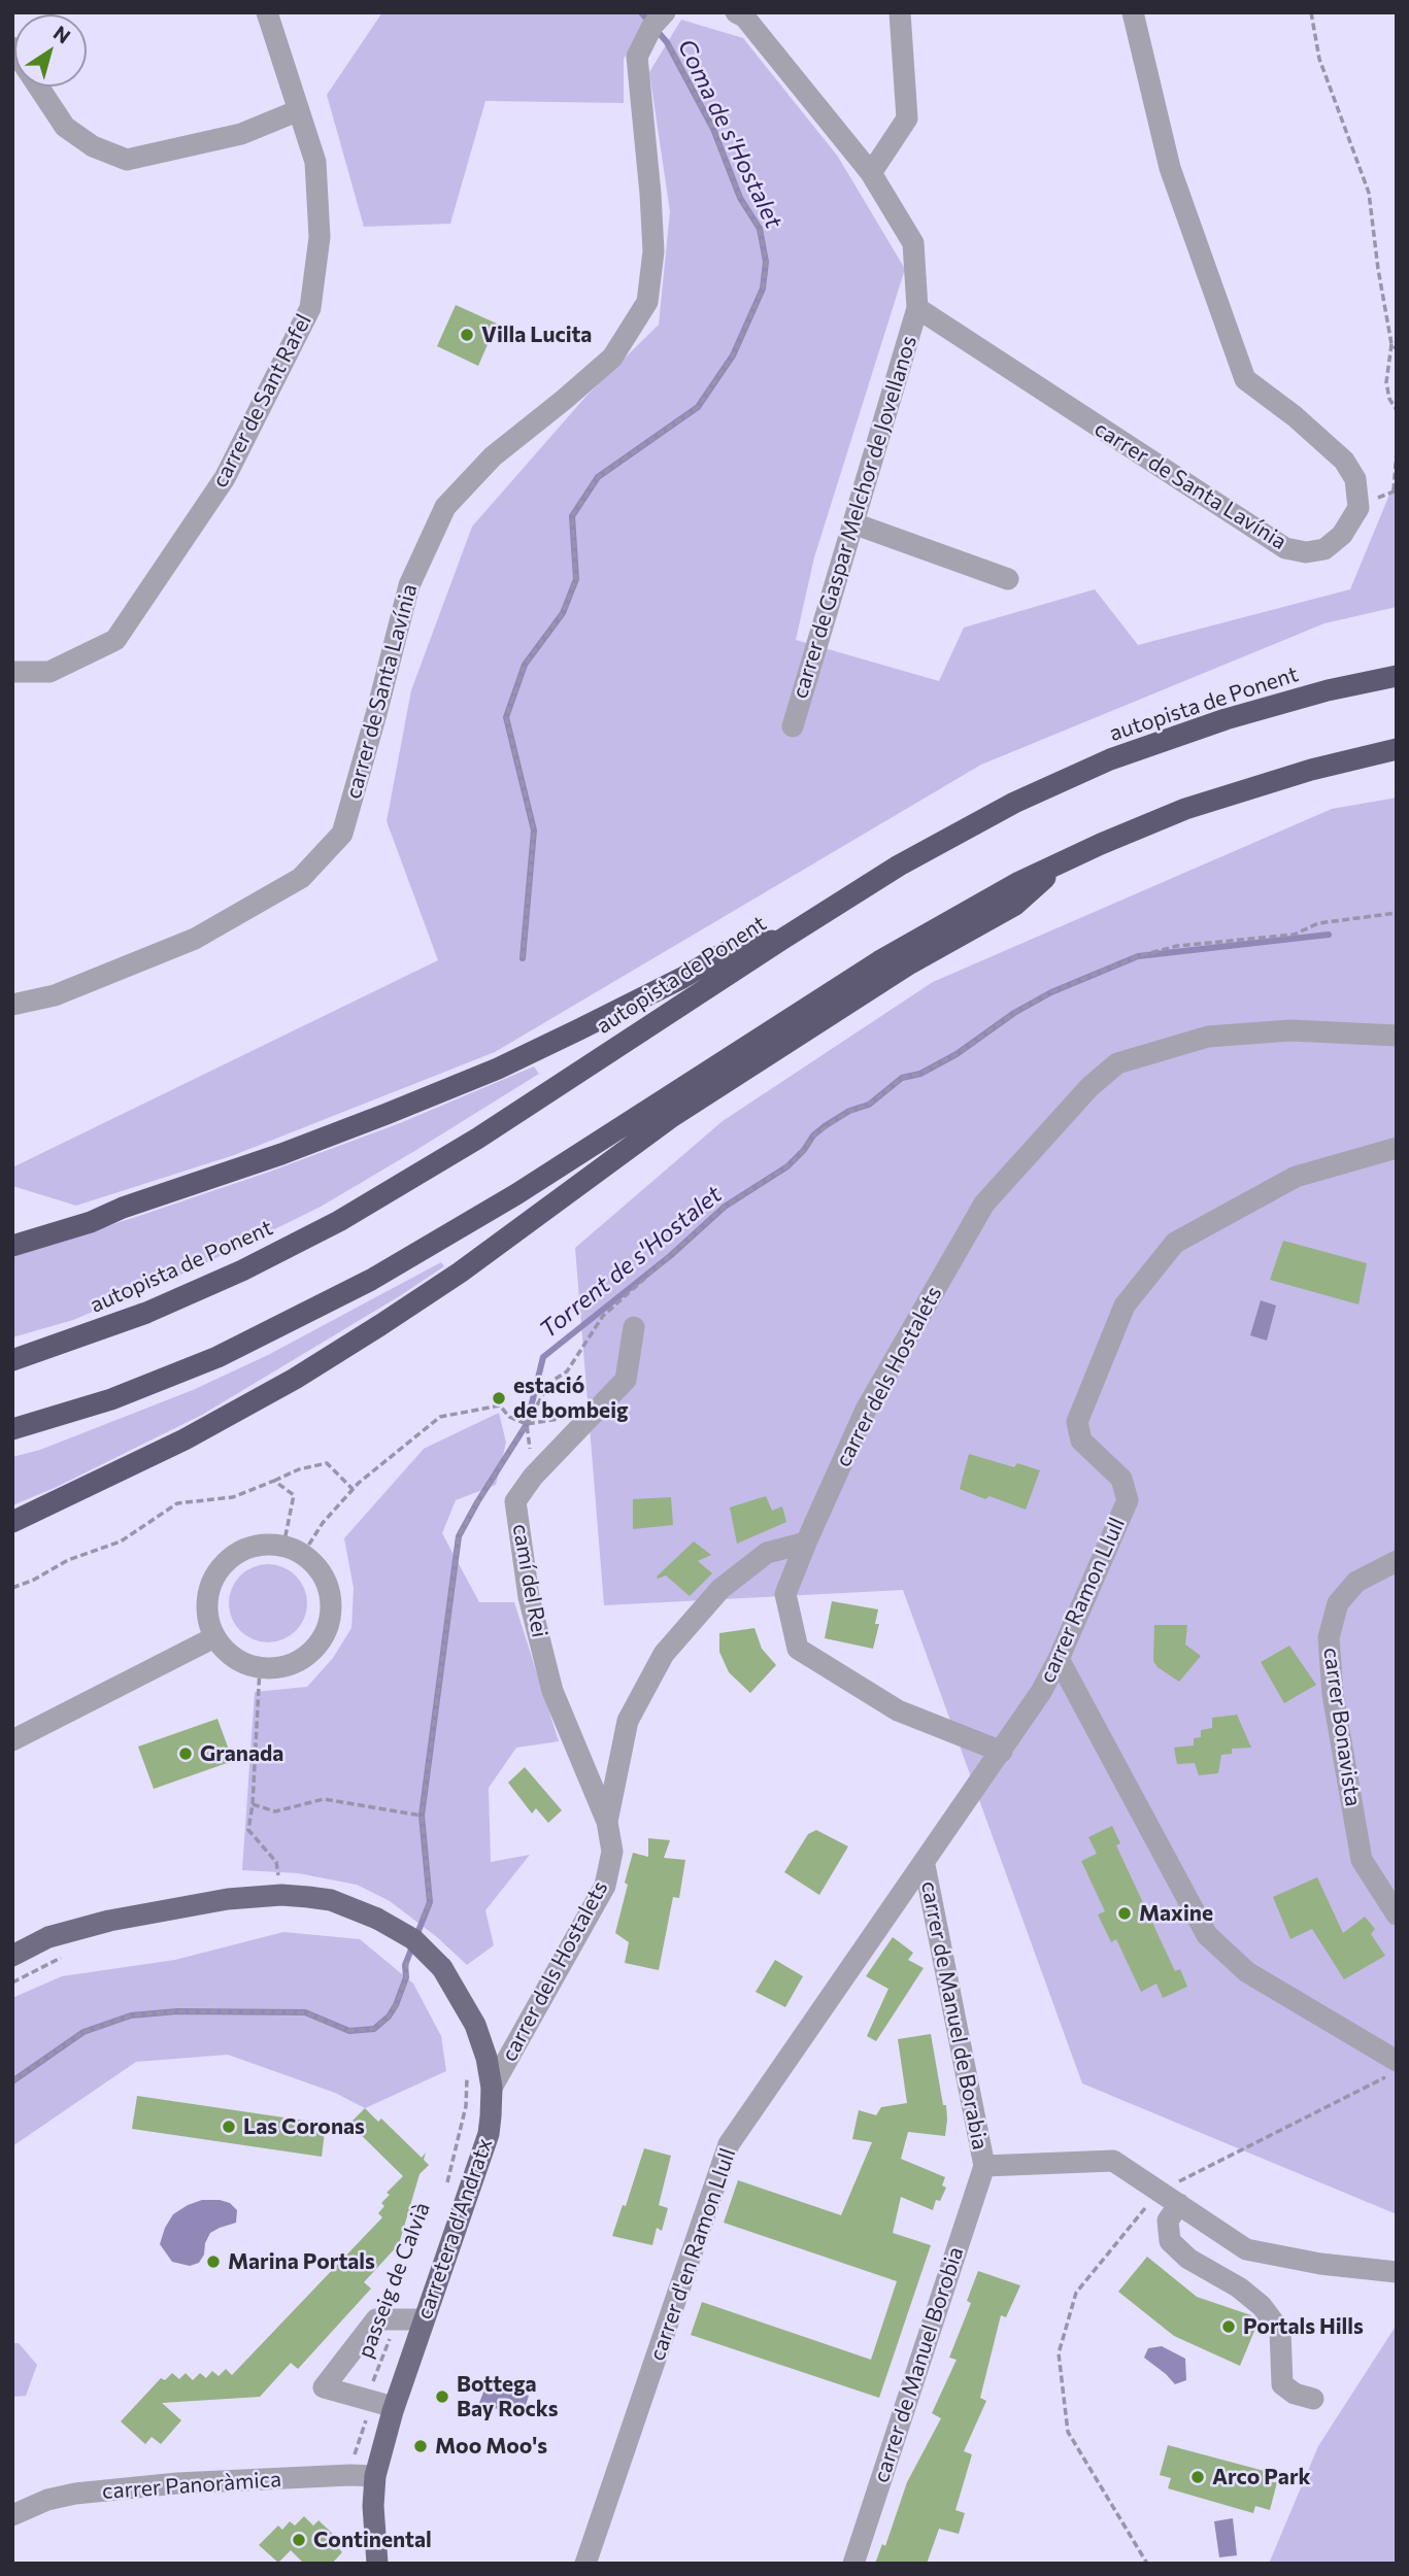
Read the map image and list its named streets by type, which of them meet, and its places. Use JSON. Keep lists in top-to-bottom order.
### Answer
{
  "streets": {
    "highway": ["autopista de Ponent"],
    "main road": ["carretera d'Andratx"],
    "street": [
      "carrer de Sant Rafel",
      "carrer de Santa Lavínia",
      "carrer de Gaspar Melchor de Jovellanos",
      "carrer dels Hostalets",
      "camí del Rei",
      "carrer Ramon Llull",
      "carrer Bonavista",
      "carrer de Manuel de Borabia",
      "carrer d'en Ramon Llull",
      "carrer de Manuel Borobia",
      "carrer Panoràmica"
    ],
    "path": ["passeig de Calvià"]
  },
  "crossings": [
    ["carrer de Santa Lavínia", "carrer de Gaspar Melchor de Jovellanos"],
    ["carrer dels Hostalets", "camí del Rei"],
    ["carrer dels Hostalets", "carretera d'Andratx"],
    ["carrer Ramon Llull", "carrer de Manuel de Borabia"],
    ["carrer Ramon Llull", "carrer d'en Ramon Llull"],
    ["carrer de Manuel de Borabia", "carrer d'en Ramon Llull"],
    ["carrer de Manuel de Borabia", "carrer de Manuel Borobia"],
    ["carretera d'Andratx", "carrer Panoràmica"],
    ["passeig de Calvià", "carrer Panoràmica"]
  ],
  "water": ["Coma de s'Hostalet", "Torrent de s'Hostalet"],
  "places": [
    "Villa Lucita",
    "estació de bombeig",
    "Granada",
    "Maxine",
    "Las Coronas",
    "Marina Portals",
    "Portals Hills",
    "Bottega Bay Rocks",
    "Moo Moo's",
    "Arco Park",
    "Continental"
  ],
  "north": "top right"
}
